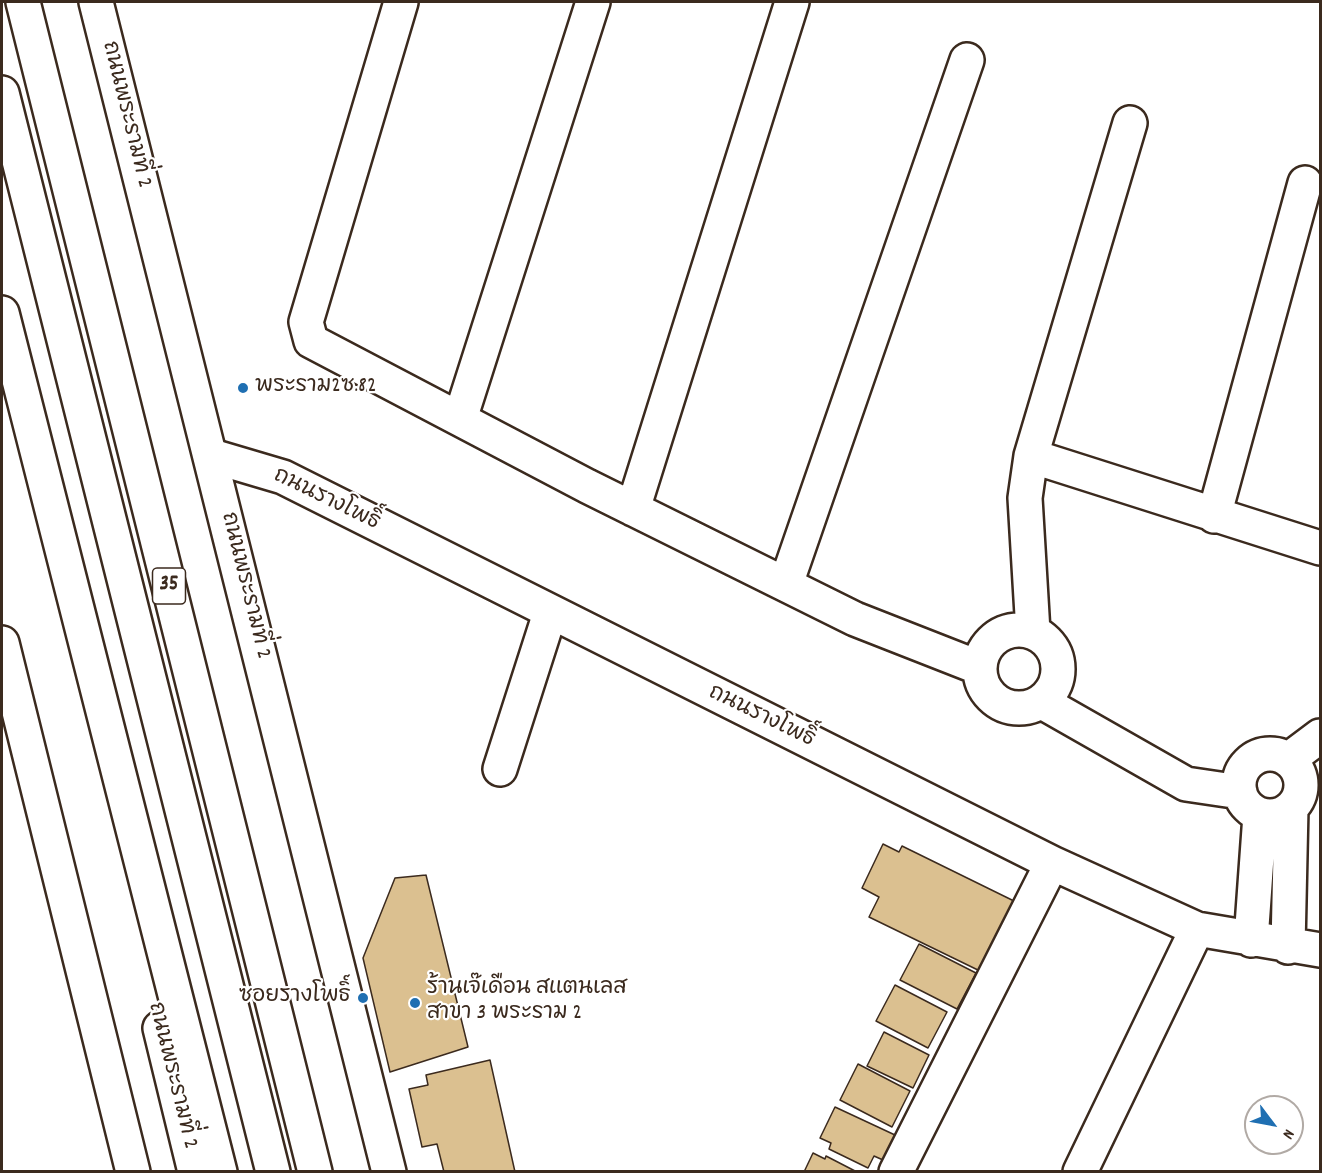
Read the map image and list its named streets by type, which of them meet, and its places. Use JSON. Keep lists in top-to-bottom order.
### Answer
{
  "streets": {
    "main road": ["ถนนพระรามที่ 2", "ถนนรางโพธิ์", "35"]
  },
  "crossings": [
    ["ถนนพระรามที่ 2", "ถนนรางโพธิ์"]
  ],
  "places": ["พระราม2ซ.82", "ซอยรางโพธิ์", "ร้านเจ๊เดือน สแตนเลส สาขา 3 พระราม 2"],
  "north": "bottom right"
}
